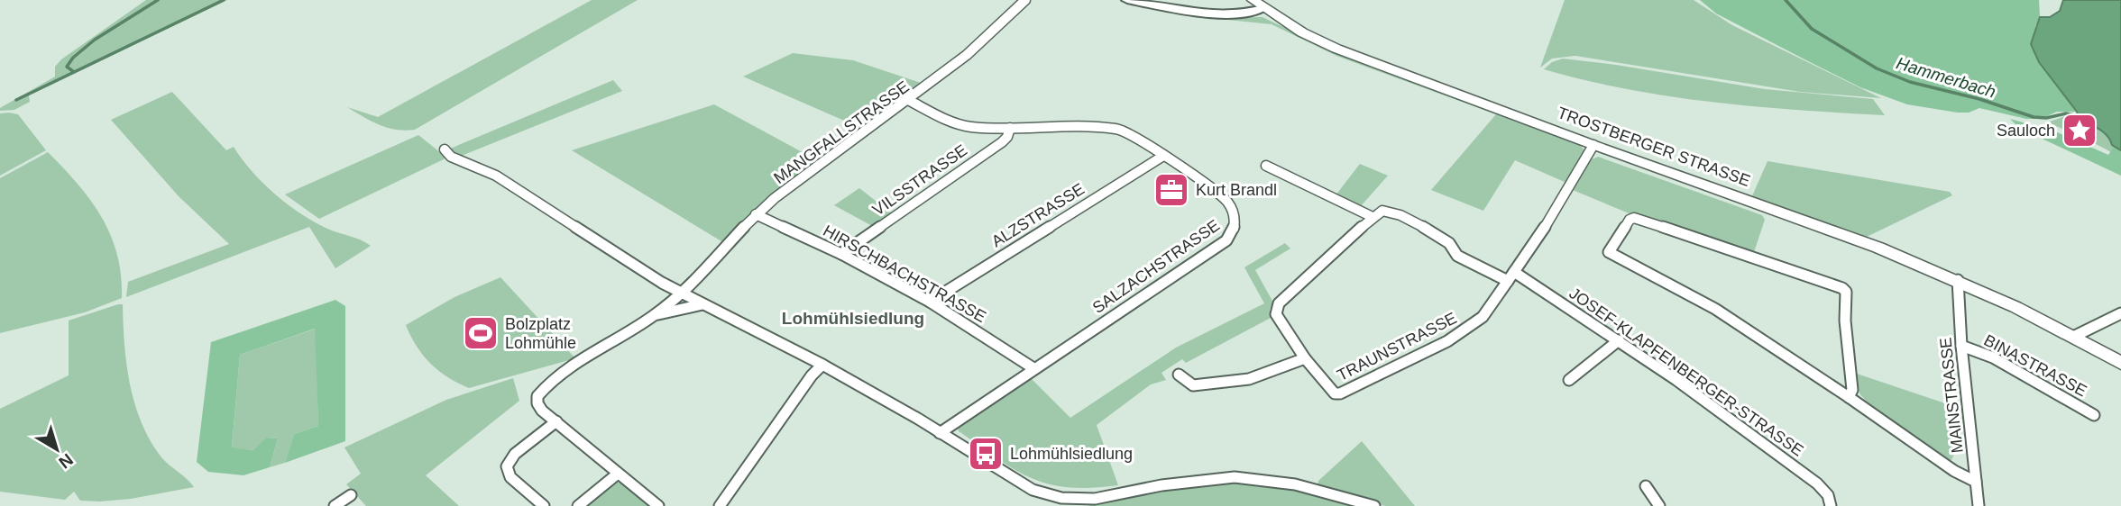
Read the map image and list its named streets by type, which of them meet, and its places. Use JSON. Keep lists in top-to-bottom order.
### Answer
{
  "streets": {
    "main road": ["TROSTBERGER STRASSE"],
    "street": [
      "MANGFALLSTRASSE",
      "VILSSTRASSE",
      "ALZSTRASSE",
      "SALZACHSTRASSE",
      "HIRSCHBACHSTRASSE",
      "TRAUNSTRASSE",
      "BINASTRASSE",
      "JOSEF-KLAPFENBERGER-STRASSE",
      "MAINSTRASSE"
    ]
  },
  "crossings": [
    ["MANGFALLSTRASSE", "SALZACHSTRASSE"],
    ["MANGFALLSTRASSE", "HIRSCHBACHSTRASSE"],
    ["TROSTBERGER STRASSE", "TRAUNSTRASSE"],
    ["TROSTBERGER STRASSE", "MAINSTRASSE"],
    ["VILSSTRASSE", "SALZACHSTRASSE"],
    ["VILSSTRASSE", "HIRSCHBACHSTRASSE"],
    ["ALZSTRASSE", "SALZACHSTRASSE"],
    ["ALZSTRASSE", "HIRSCHBACHSTRASSE"],
    ["SALZACHSTRASSE", "HIRSCHBACHSTRASSE"],
    ["TRAUNSTRASSE", "JOSEF-KLAPFENBERGER-STRASSE"],
    ["BINASTRASSE", "MAINSTRASSE"]
  ],
  "districts": ["Lohmühlsiedlung"],
  "water": ["Hammerbach"],
  "places": {
    "place": ["Sauloch"],
    "office": ["Kurt Brandl"],
    "sports": ["Bolzplatz Lohmühle"],
    "bus stop": ["Lohmühlsiedlung"]
  },
  "north": "bottom right"
}
